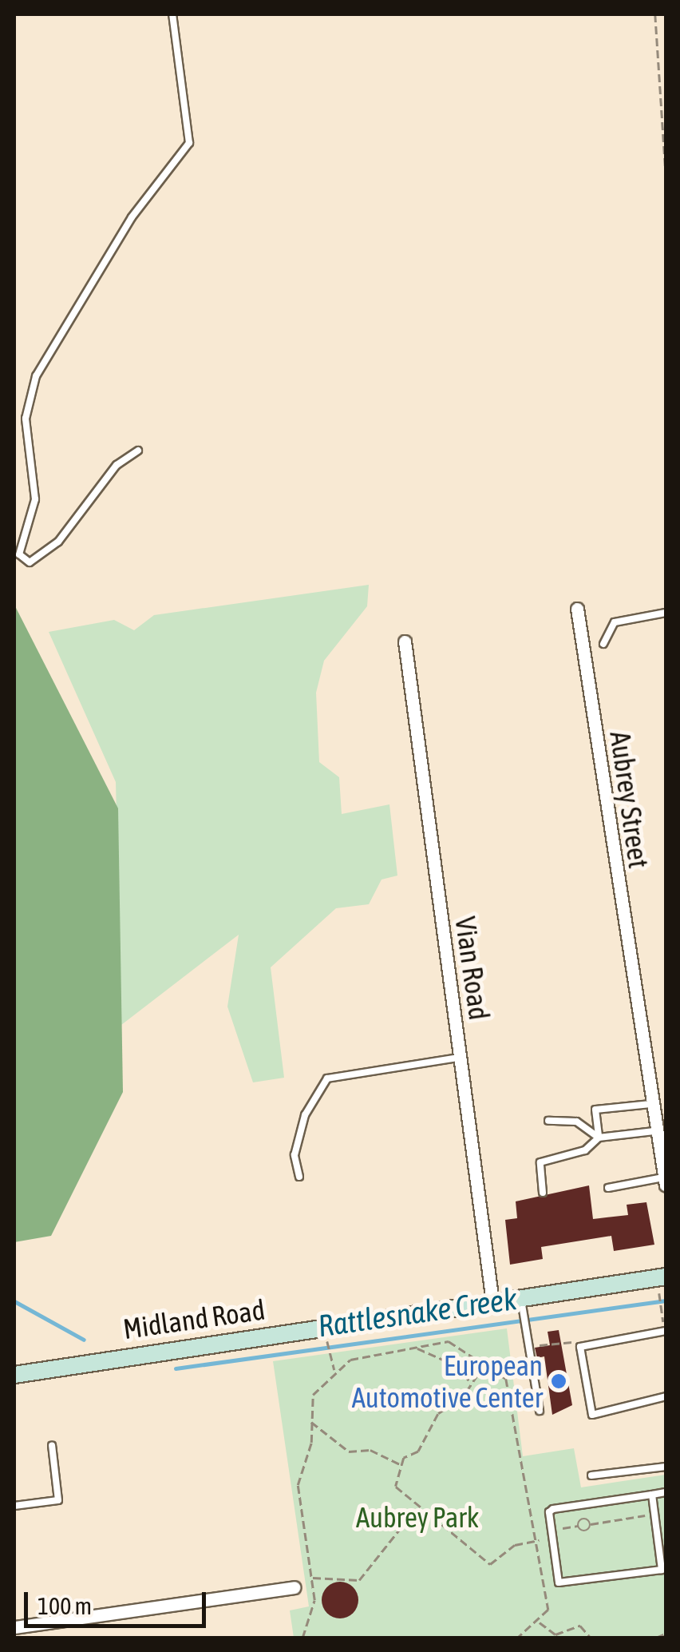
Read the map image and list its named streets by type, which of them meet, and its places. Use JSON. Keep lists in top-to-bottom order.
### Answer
{
  "streets": {
    "main road": ["Midland Road"],
    "street": ["Aubrey Street", "Vian Road"]
  },
  "crossings": [
    ["Vian Road", "Midland Road"]
  ],
  "water": ["Rattlesnake Creek"],
  "parks": ["Aubrey Park"],
  "places": ["European Automotive Center"],
  "scale_bar": "100 m"
}
